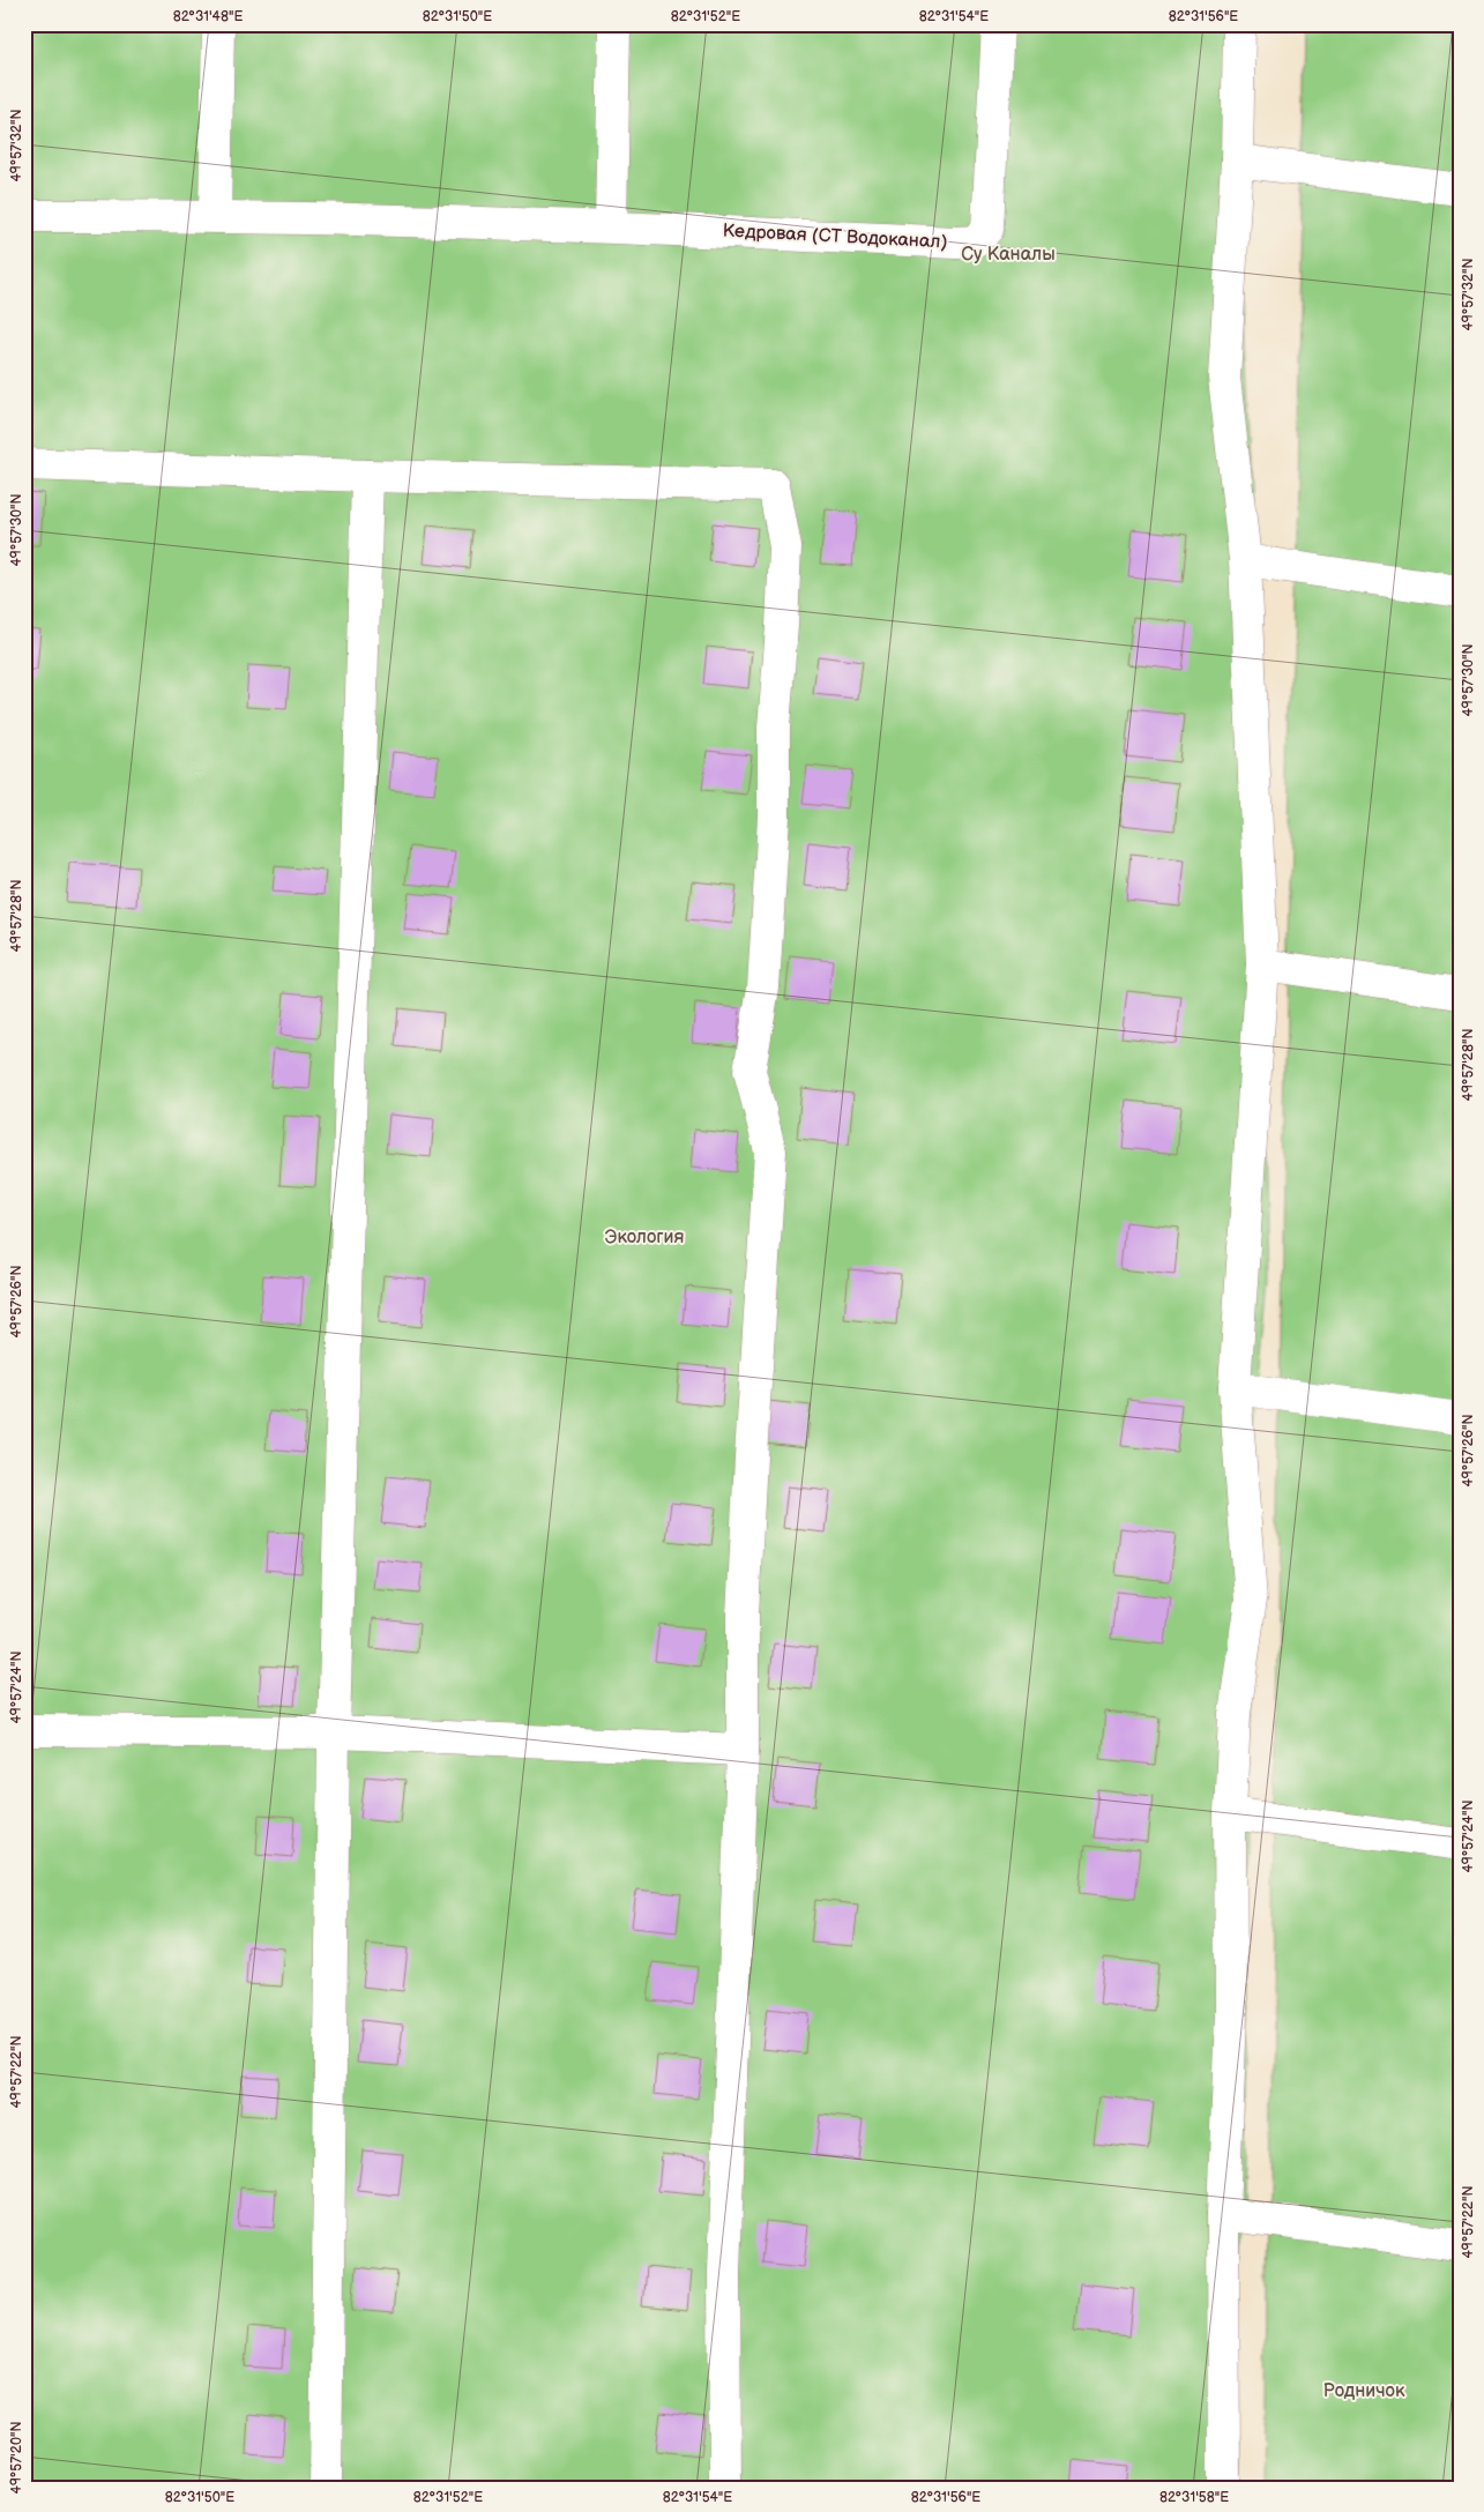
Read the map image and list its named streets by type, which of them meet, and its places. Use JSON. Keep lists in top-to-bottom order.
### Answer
{
  "streets": {
    "street": ["Кедровая (СТ Водоканал)"]
  },
  "parks": ["Су Каналы", "Экология", "Родничок"],
  "coordinates": [
    "82°31'48\"E",
    "82°31'50\"E",
    "82°31'52\"E",
    "82°31'54\"E",
    "82°31'56\"E",
    "49°57'32\"N",
    "49°57'30\"N",
    "49°57'28\"N",
    "49°57'26\"N",
    "49°57'24\"N",
    "49°57'22\"N",
    "49°57'20\"N",
    "82°31'58\"E"
  ]
}
